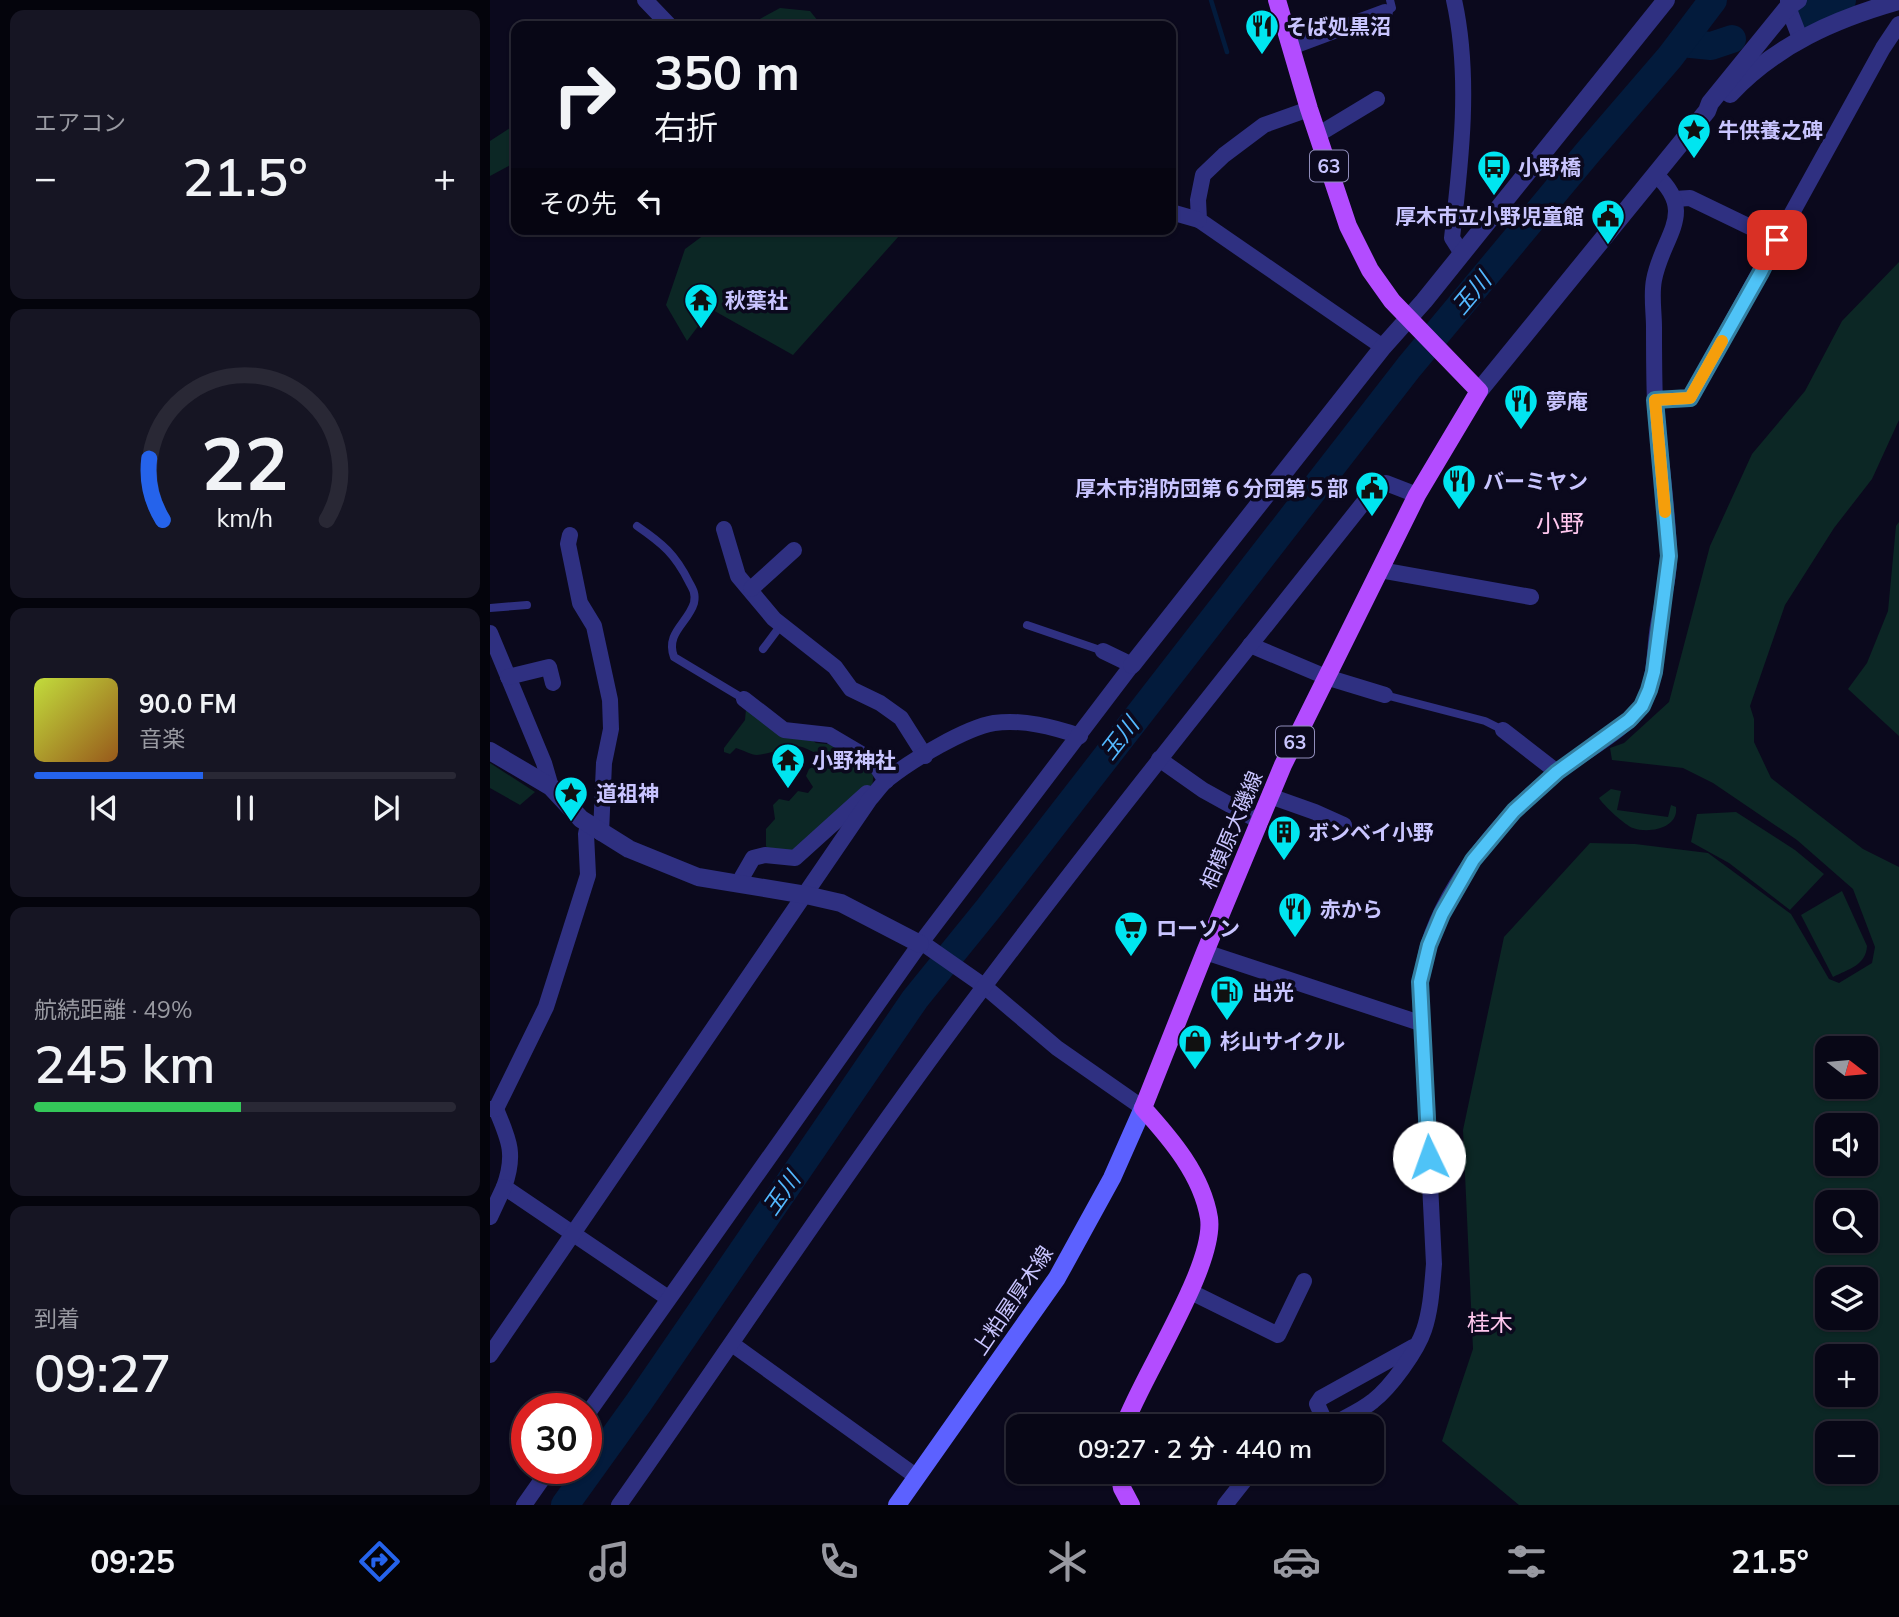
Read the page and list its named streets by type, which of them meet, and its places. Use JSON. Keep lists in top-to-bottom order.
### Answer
{
  "streets": {
    "main road": ["63", "相模原大磯線", "上粕屋厚木線"]
  },
  "crossings": [
    ["63", "相模原大磯線"],
    ["相模原大磯線", "上粕屋厚木線"]
  ],
  "districts": ["小野", "桂木"],
  "water": ["玉川"],
  "places": {
    "restaurant": [
      "そば処黒沼",
      "夢庵",
      "バーミヤン",
      "赤から"
    ],
    "place": ["牛供養之碑", "道祖神"],
    "bus stop": ["小野橋"],
    "public building": ["厚木市立小野児童館", "厚木市消防団第６分団第５部"],
    "temple": ["秋葉社", "小野神社"],
    "building": ["ボンベイ小野"],
    "supermarket": ["ローソン"],
    "fuel station": ["出光"],
    "shop": ["杉山サイクル"]
  },
  "north": "right",
  "page": {
    "tile": [
      "エアコン",
      ["航続距離 · 49%", "245 km"],
      ["到着", "09:27"]
    ],
    "turn": ["350 m", "右折"],
    "heat": ["−", "21.5°", "+"],
    "then": "その先",
    "song": ["90.0 FM", "音楽"],
    "map_buttons": ["+", "−"],
    "limit": "30",
    "trip": "09:27 · 2 分 · 440 m",
    "tabs": ["09:25", "21.5°"],
    "gauge": ["22", "km/h"]
  }
}
